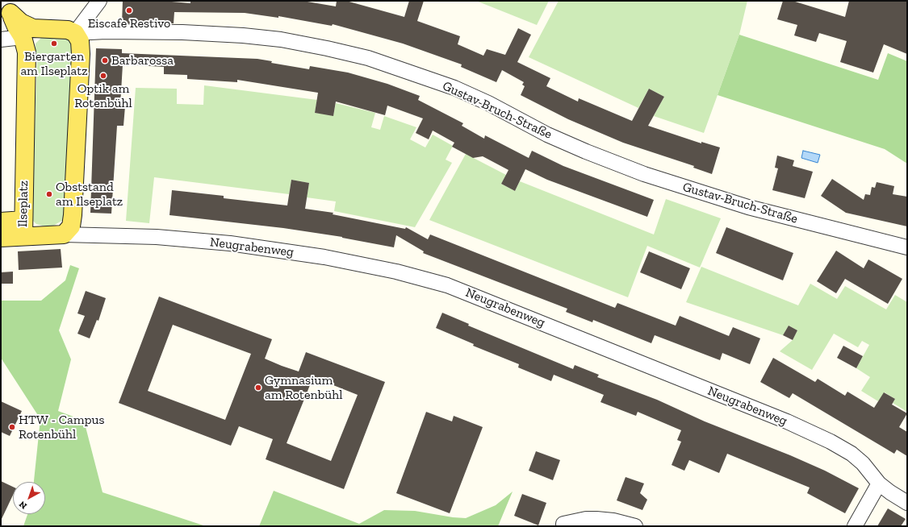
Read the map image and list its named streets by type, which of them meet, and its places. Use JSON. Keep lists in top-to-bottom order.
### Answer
{
  "streets": {
    "main road": ["Ilseplatz"],
    "street": ["Gustav-Bruch-Straße", "Neugrabenweg"]
  },
  "crossings": [
    ["Ilseplatz", "Neugrabenweg"]
  ],
  "places": [
    "Eiscafe Restivo",
    "Biergarten am Ilseplatz",
    "Barbarossa",
    "Optik am Rotenbühl",
    "Obststand am Ilseplatz",
    "Gymnasium am Rotenbühl",
    "HTW - Campus Rotenbühl"
  ],
  "north": "bottom left"
}
